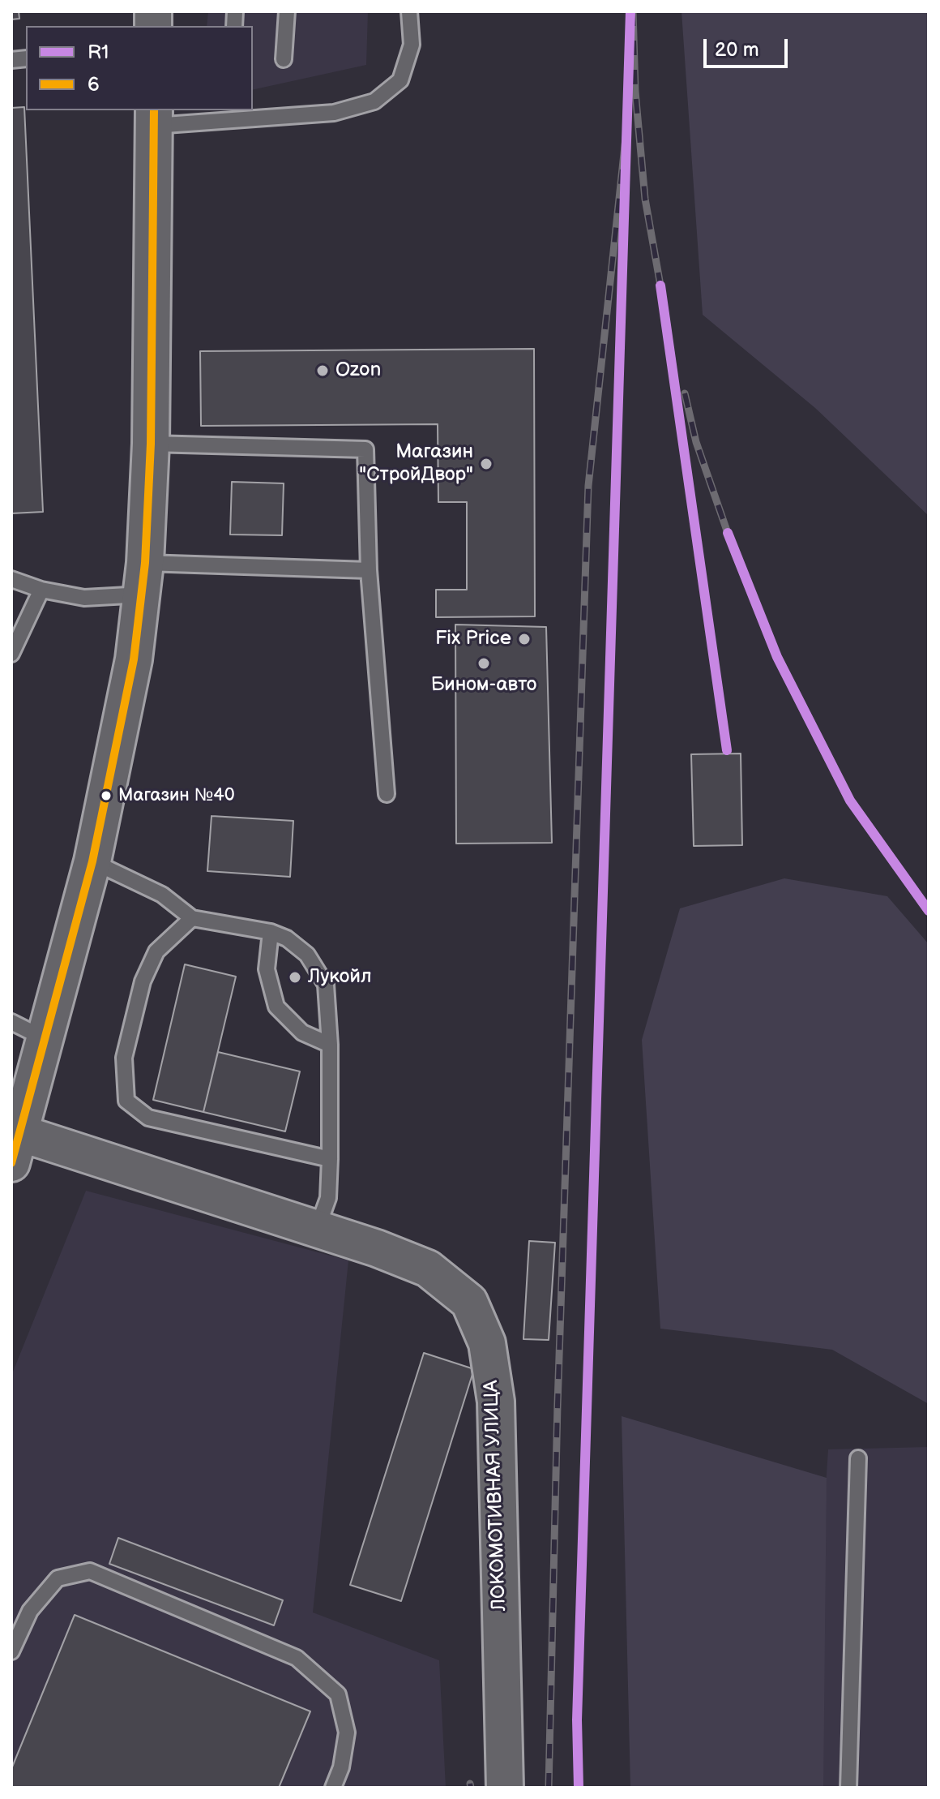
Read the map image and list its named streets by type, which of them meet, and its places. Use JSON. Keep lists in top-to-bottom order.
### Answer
{
  "streets": {
    "main road": ["ЛОКОМОТИВНАЯ УЛИЦА"]
  },
  "places": [
    "Ozon",
    "Магазин \"СтройДвор\"",
    "Fix Price",
    "Бином-авто",
    "Магазин №40",
    "Лукойл"
  ],
  "lines": ["transit line R1", "transit line 6"],
  "legend": ["R1", "6"],
  "scale_bar": "20 m"
}
